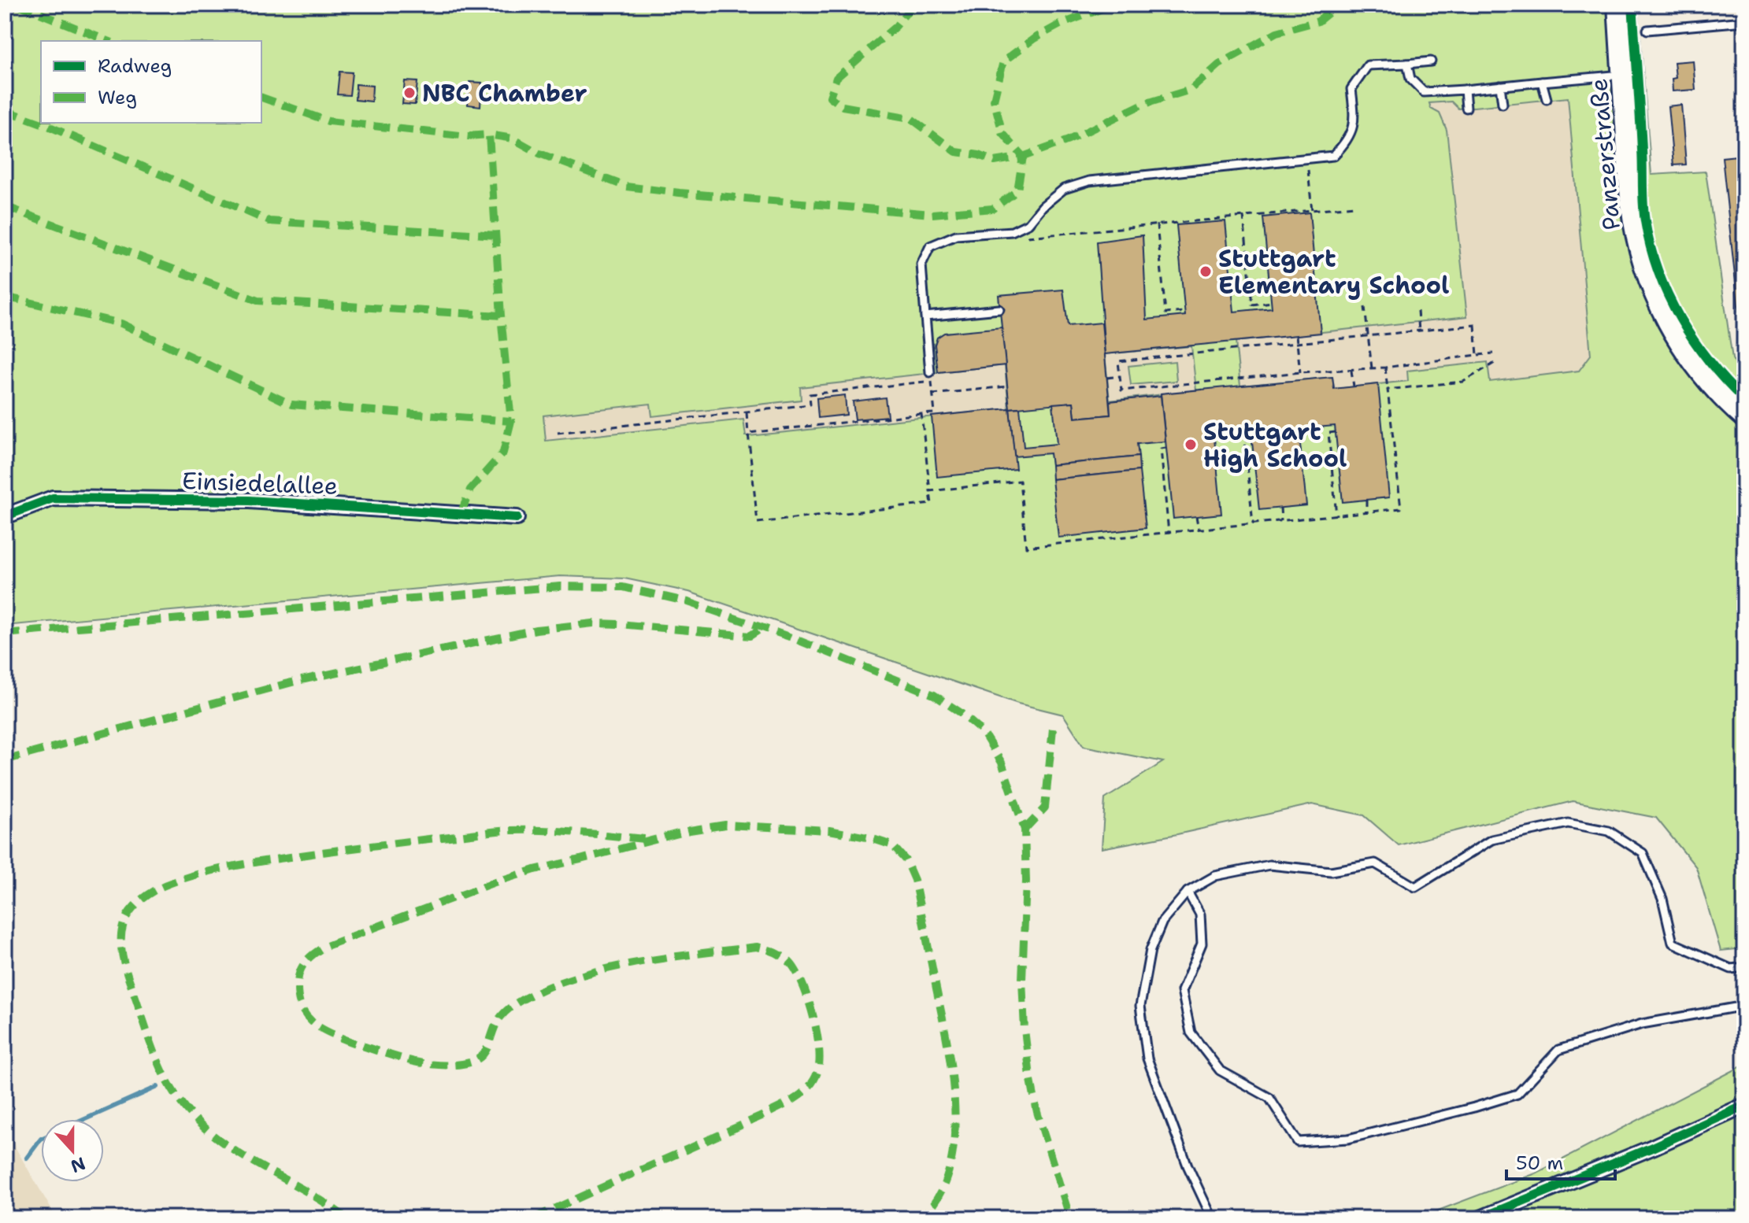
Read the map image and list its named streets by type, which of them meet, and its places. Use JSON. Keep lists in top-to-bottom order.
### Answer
{
  "streets": {
    "main road": ["Panzerstraße"],
    "street": ["Einsiedelallee"]
  },
  "places": ["NBC Chamber", "Stuttgart Elementary School", "Stuttgart High School"],
  "legend": ["Radweg", "Weg"],
  "scale_bar": "50 m",
  "north": "bottom"
}
